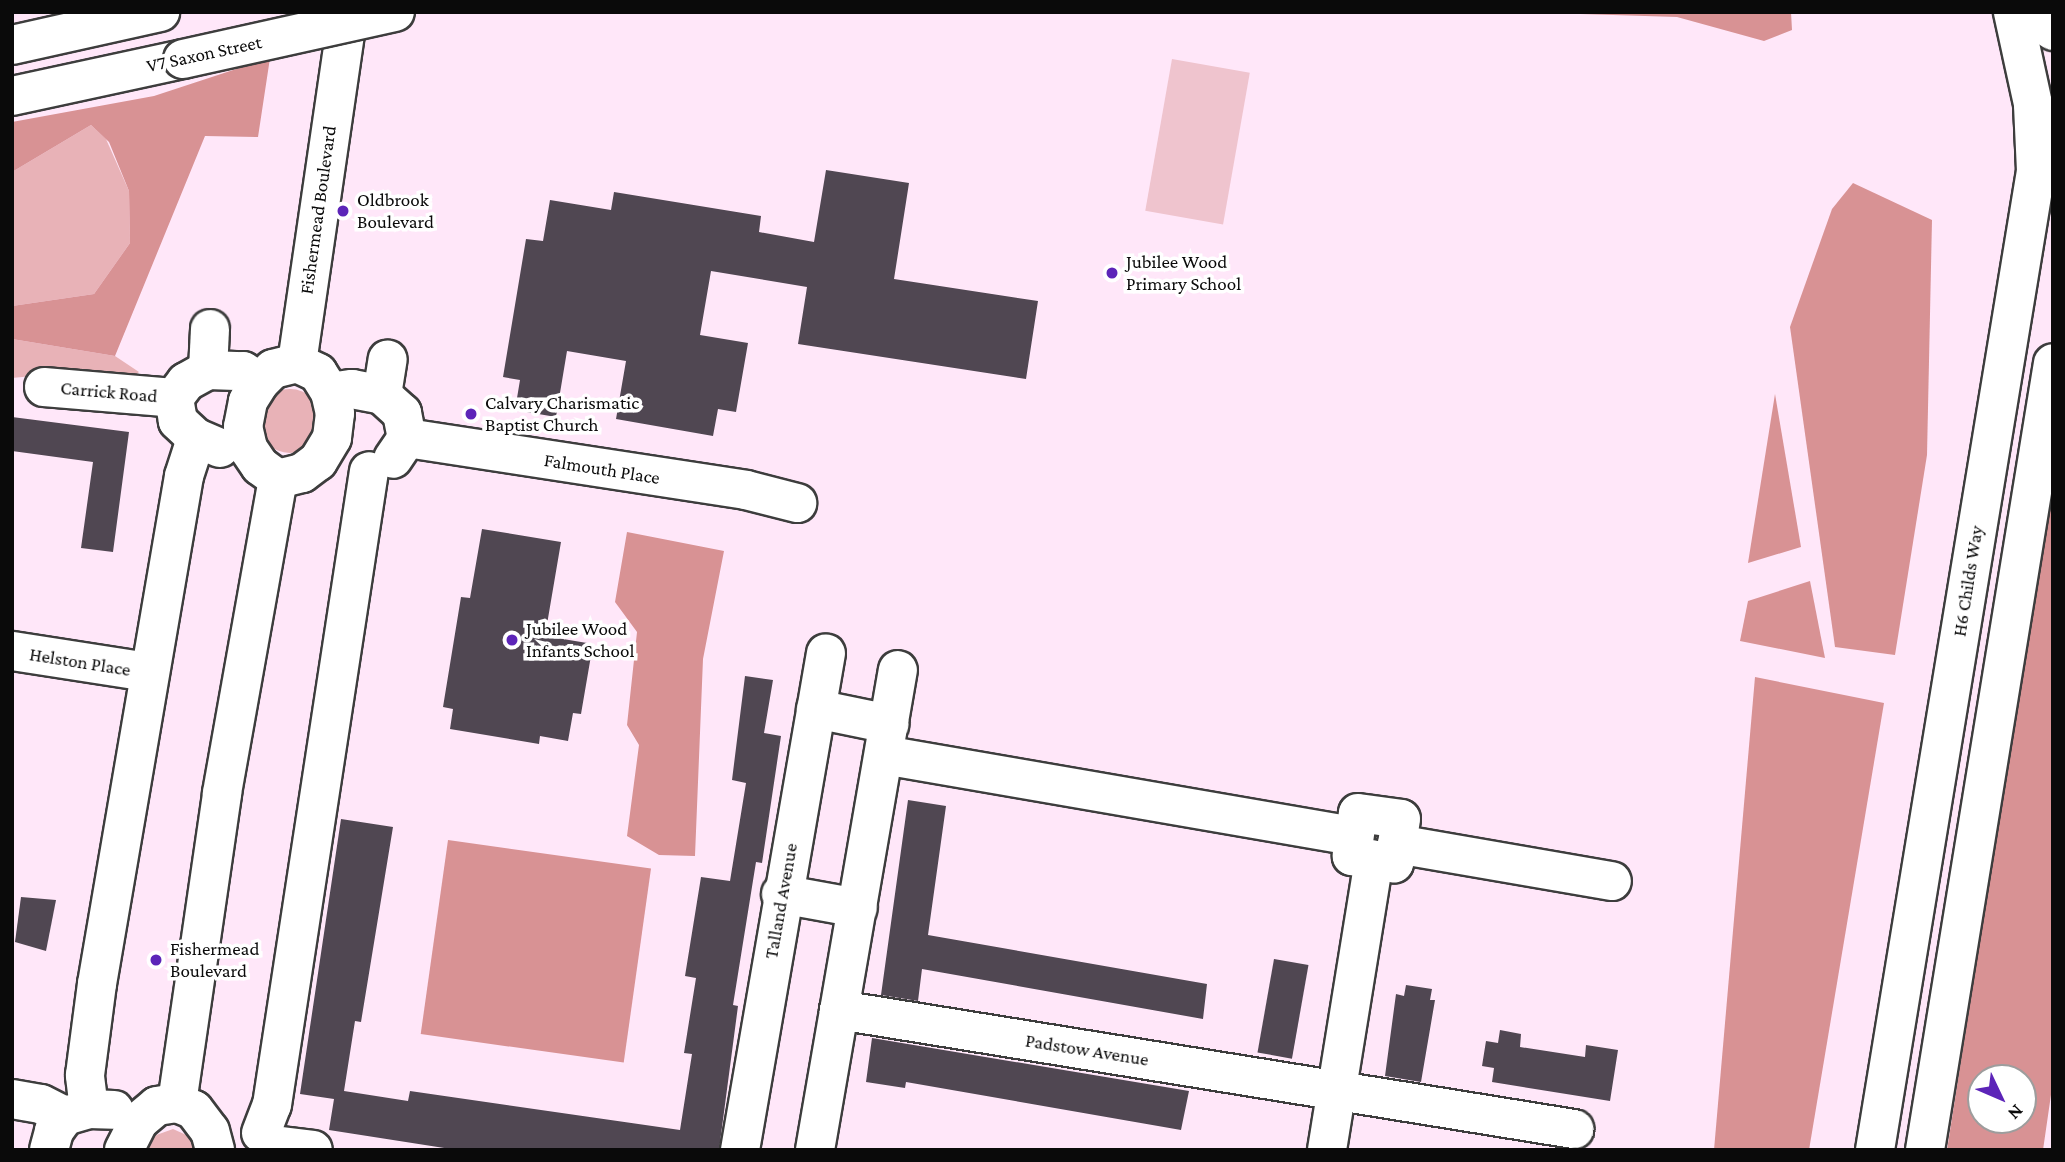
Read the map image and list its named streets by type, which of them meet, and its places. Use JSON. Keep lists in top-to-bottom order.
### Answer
{
  "streets": {
    "street": [
      "V7 Saxon Street",
      "Fishermead Boulevard",
      "Carrick Road",
      "Falmouth Place",
      "H6 Childs Way",
      "Helston Place",
      "Talland Avenue",
      "Padstow Avenue"
    ]
  },
  "places": [
    "Oldbrook Boulevard",
    "Jubilee Wood Primary School",
    "Calvary Charismatic Baptist Church",
    "Jubilee Wood Infants School",
    "Fishermead Boulevard"
  ],
  "north": "bottom right"
}
